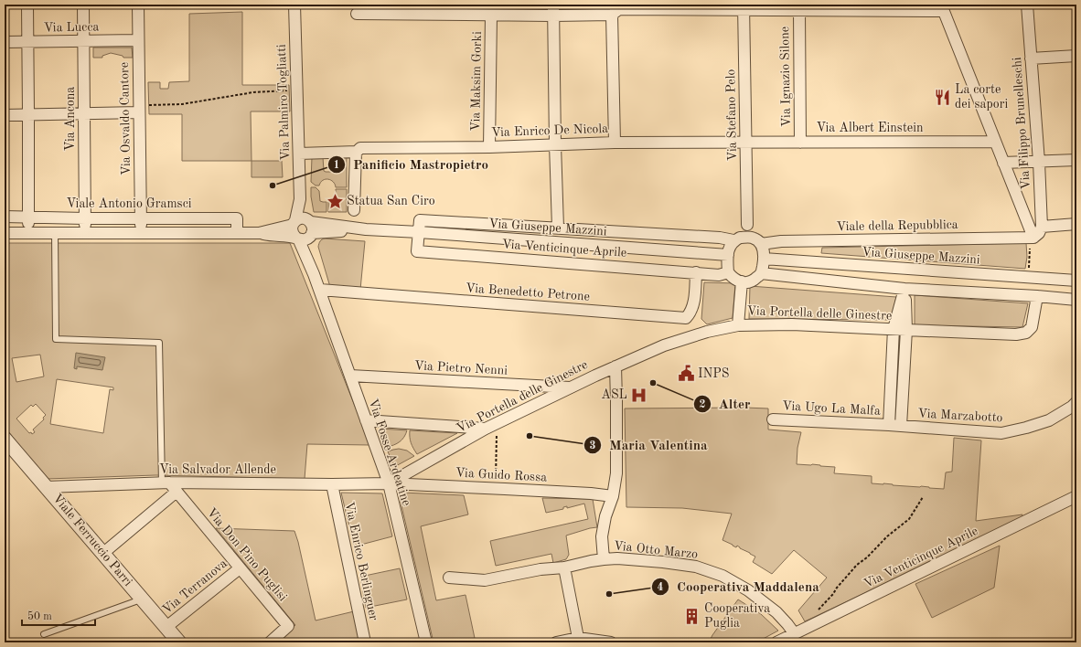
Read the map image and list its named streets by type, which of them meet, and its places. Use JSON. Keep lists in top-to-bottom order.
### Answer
{
  "streets": {
    "street": [
      "Via Lucca",
      "Via Ignazio Silone",
      "Via Maksim Gorki",
      "Via Palmiro Togliatti",
      "Via Stefano Pelo",
      "Via Ancona",
      "Via Osvaldo Cantore",
      "Via Filippo Brunelleschi",
      "Via Albert Einstein",
      "Via Enrico De Nicola",
      "Viale Antonio Gramsci",
      "Viale della Repubblica",
      "Via Giuseppe Mazzini",
      "Via Venticinque Aprile",
      "Via Benedetto Petrone",
      "Via Portella delle Ginestre",
      "Via Pietro Nenni",
      "Via Ugo La Malfa",
      "Via Marzabotto",
      "Via Fosse Ardeatine",
      "Via Salvador Allende",
      "Via Guido Rossa",
      "Viale Ferruccio Parri",
      "Via Otto Marzo",
      "Via Don Pino Puglisi",
      "Via Enrico Berlinguer",
      "Via Terranova"
    ]
  },
  "crossings": [
    ["Via Lucca", "Via Ancona"],
    ["Via Lucca", "Via Osvaldo Cantore"],
    ["Via Ignazio Silone", "Via Albert Einstein"],
    ["Via Maksim Gorki", "Via Enrico De Nicola"],
    ["Via Palmiro Togliatti", "Via Enrico De Nicola"],
    ["Via Palmiro Togliatti", "Via Giuseppe Mazzini"],
    ["Via Palmiro Togliatti", "Via Fosse Ardeatine"],
    ["Via Stefano Pelo", "Via Albert Einstein"],
    ["Via Stefano Pelo", "Via Enrico De Nicola"],
    ["Via Stefano Pelo", "Viale della Repubblica"],
    ["Via Stefano Pelo", "Via Giuseppe Mazzini"],
    ["Via Stefano Pelo", "Via Venticinque Aprile"],
    ["Via Ancona", "Viale Antonio Gramsci"],
    ["Via Osvaldo Cantore", "Viale Antonio Gramsci"],
    ["Via Albert Einstein", "Via Enrico De Nicola"],
    ["Viale della Repubblica", "Via Giuseppe Mazzini"],
    ["Viale della Repubblica", "Via Venticinque Aprile"],
    ["Via Giuseppe Mazzini", "Via Venticinque Aprile"],
    ["Via Giuseppe Mazzini", "Via Fosse Ardeatine"],
    ["Via Venticinque Aprile", "Via Benedetto Petrone"],
    ["Via Venticinque Aprile", "Via Otto Marzo"],
    ["Via Benedetto Petrone", "Via Fosse Ardeatine"],
    ["Via Portella delle Ginestre", "Via Pietro Nenni"],
    ["Via Portella delle Ginestre", "Via Ugo La Malfa"],
    ["Via Portella delle Ginestre", "Via Fosse Ardeatine"],
    ["Via Portella delle Ginestre", "Via Salvador Allende"],
    ["Via Portella delle Ginestre", "Via Guido Rossa"],
    ["Via Pietro Nenni", "Via Fosse Ardeatine"],
    ["Via Ugo La Malfa", "Via Marzabotto"],
    ["Via Fosse Ardeatine", "Via Salvador Allende"],
    ["Via Fosse Ardeatine", "Via Guido Rossa"],
    ["Via Salvador Allende", "Via Guido Rossa"],
    ["Via Salvador Allende", "Viale Ferruccio Parri"],
    ["Via Salvador Allende", "Via Don Pino Puglisi"],
    ["Via Salvador Allende", "Via Enrico Berlinguer"],
    ["Viale Ferruccio Parri", "Via Terranova"],
    ["Via Don Pino Puglisi", "Via Terranova"]
  ],
  "places": {
    "restaurant": ["La corte dei sapori"],
    "other": [
      "Panificio Mastropietro",
      "Alter",
      "Maria Valentina",
      "Cooperativa Maddalena"
    ],
    "place": ["Statua San Ciro"],
    "public building": ["INPS"],
    "hospital": ["ASL"],
    "building": ["Cooperativa Puglia"]
  },
  "scale_bar": "50 m"
}
